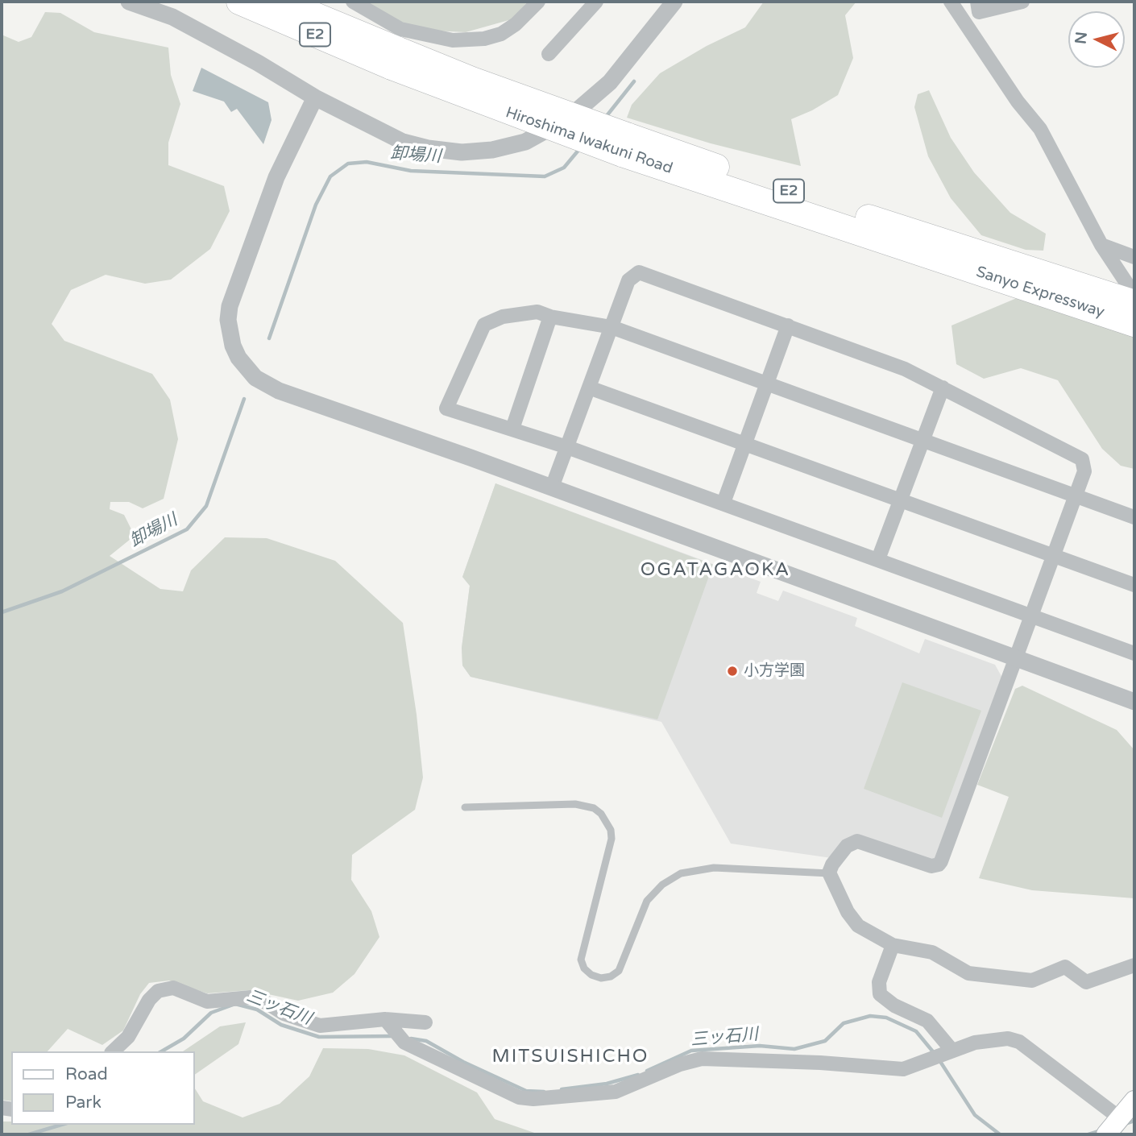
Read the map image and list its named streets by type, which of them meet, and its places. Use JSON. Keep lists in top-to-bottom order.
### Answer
{
  "streets": {
    "highway": ["E2", "Hiroshima Iwakuni Road", "Sanyo Expressway"]
  },
  "crossings": [
    ["Hiroshima Iwakuni Road", "Sanyo Expressway"]
  ],
  "districts": ["OGATAGAOKA", "MITSUISHICHO"],
  "water": ["卸場川", "三ッ石川"],
  "places": ["小方学園"],
  "legend": ["Road", "Park"],
  "north": "left"
}
